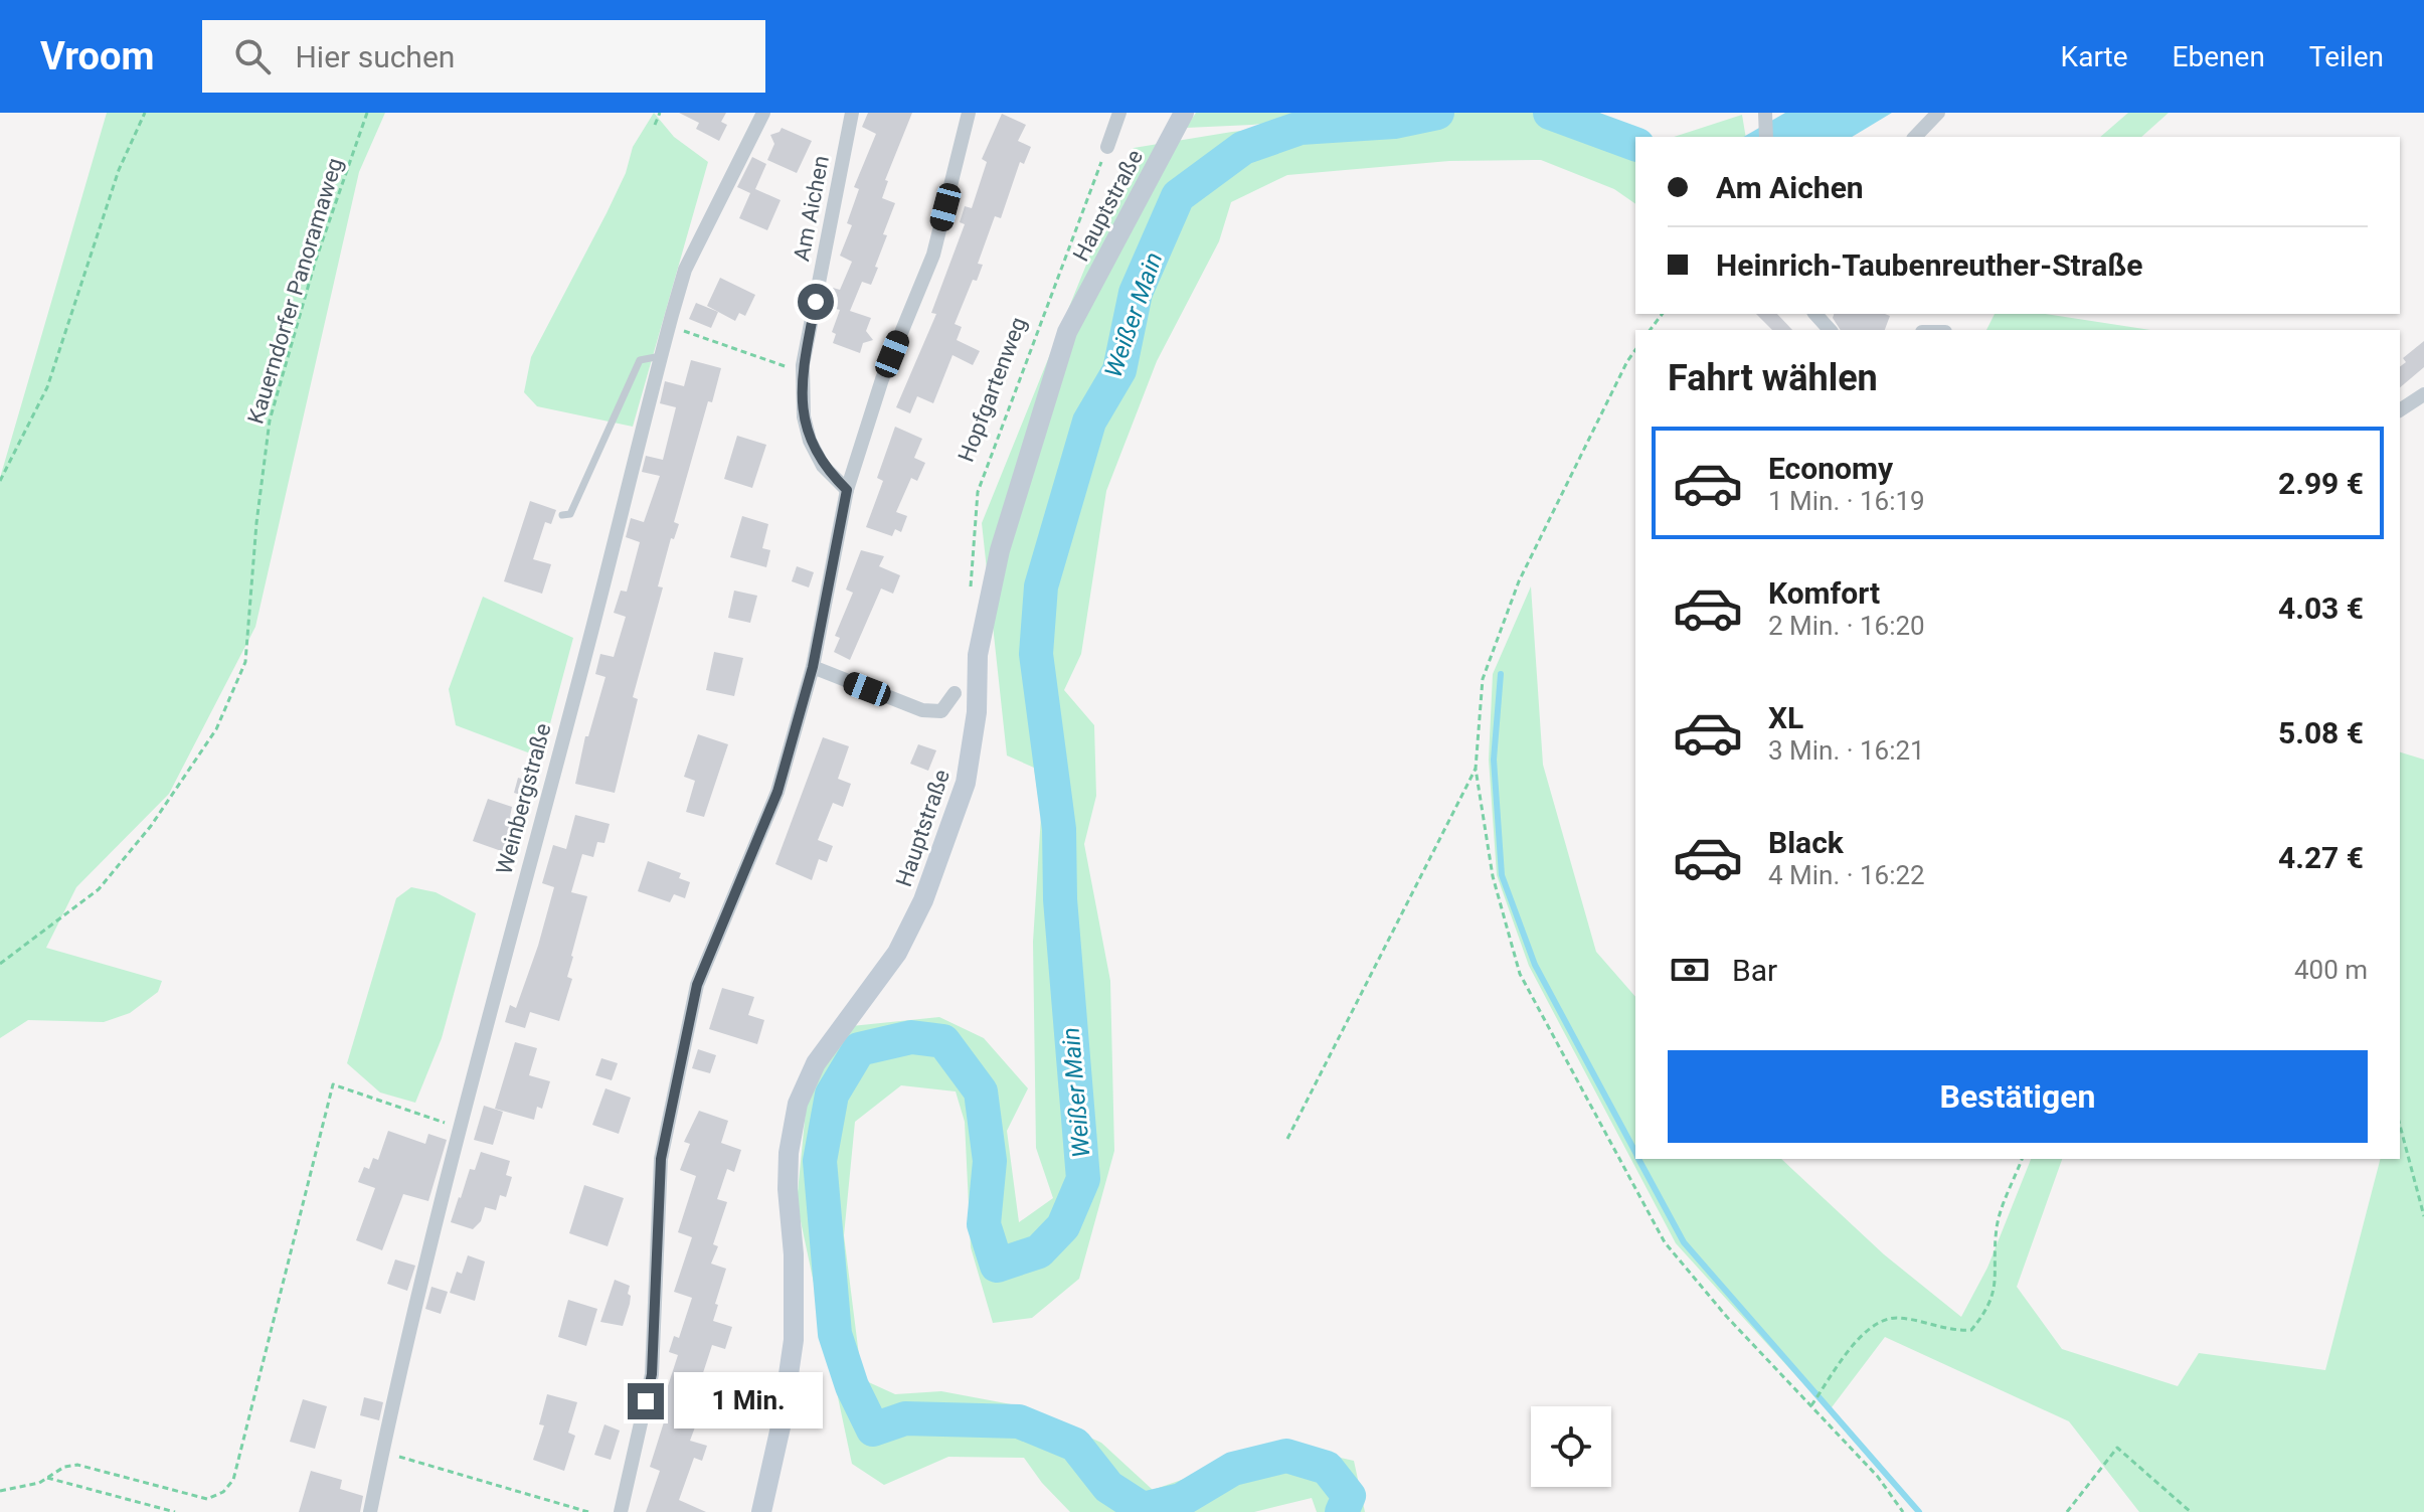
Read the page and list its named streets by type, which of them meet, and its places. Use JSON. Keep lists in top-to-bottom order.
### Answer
{
  "streets": {
    "main road": ["Hauptstraße"],
    "street": ["Am Aichen", "Weinbergstraße"],
    "path": ["Kauerndorfer Panoramaweg", "Hopfgartenweg"]
  },
  "water": ["Weißer Main"],
  "page": {
    "header": "Vroom",
    "search": "Hier suchen",
    "nav": ["Karte", "Ebenen", "Teilen"],
    "banner": ["Am Aichen", "Heinrich-Taubenreuther-Straße"],
    "heading": "Fahrt wählen",
    "list": [
      {
        "name": "Economy",
        "note": "1 Min. · 16:19",
        "value": "2.99 €"
      },
      {
        "name": "Komfort",
        "note": "2 Min. · 16:20",
        "value": "4.03 €"
      },
      {
        "name": "XL",
        "note": "3 Min. · 16:21",
        "value": "5.08 €"
      },
      {
        "name": "Black",
        "note": "4 Min. · 16:22",
        "value": "4.27 €"
      }
    ],
    "pay": ["Bar", "400 m"],
    "buttons": "Bestätigen",
    "bubble": "1 Min."
  }
}
